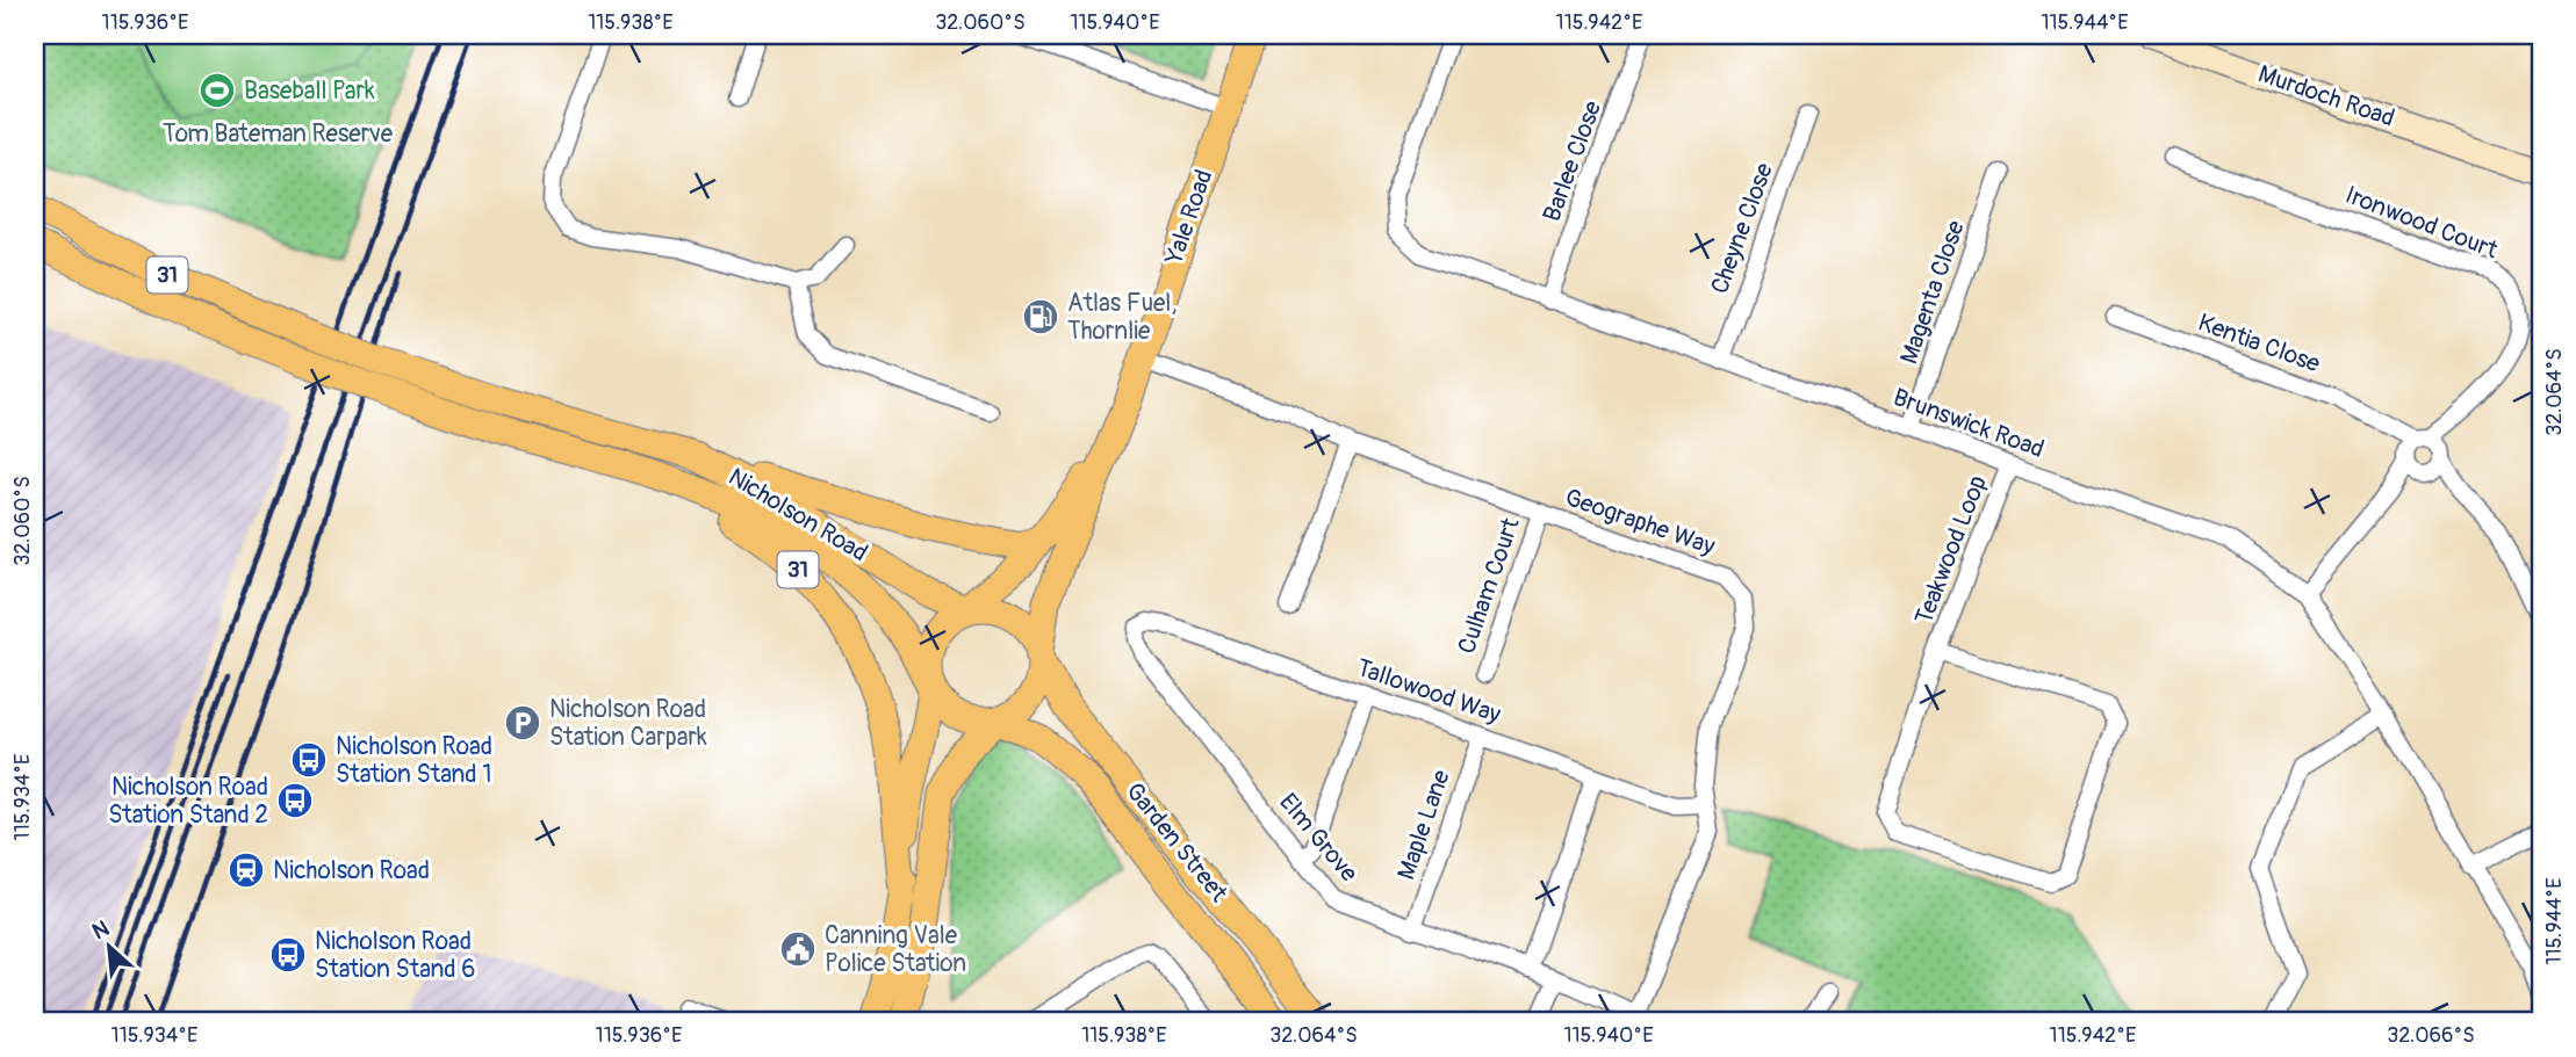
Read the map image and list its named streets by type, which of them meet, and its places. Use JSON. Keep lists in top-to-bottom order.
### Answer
{
  "streets": {
    "main road": [
      "Murdoch Road",
      "Yale Road",
      "31",
      "Nicholson Road",
      "Garden Street"
    ],
    "street": [
      "Barlee Close",
      "Ironwood Court",
      "Cheyne Close",
      "Magenta Close",
      "Kentia Close",
      "Brunswick Road",
      "Geographe Way",
      "Teakwood Loop",
      "Culham Court",
      "Tallowood Way",
      "Maple Lane",
      "Elm Grove"
    ]
  },
  "crossings": [
    ["Barlee Close", "Brunswick Road"],
    ["Yale Road", "31"],
    ["Yale Road", "Nicholson Road"],
    ["Yale Road", "Geographe Way"],
    ["Yale Road", "Garden Street"],
    ["Ironwood Court", "Kentia Close"],
    ["Ironwood Court", "Brunswick Road"],
    ["Cheyne Close", "Brunswick Road"],
    ["31", "Nicholson Road"],
    ["31", "Garden Street"],
    ["Magenta Close", "Brunswick Road"],
    ["Brunswick Road", "Teakwood Loop"],
    ["Nicholson Road", "Garden Street"],
    ["Geographe Way", "Culham Court"],
    ["Geographe Way", "Tallowood Way"],
    ["Geographe Way", "Elm Grove"],
    ["Tallowood Way", "Maple Lane"],
    ["Tallowood Way", "Elm Grove"],
    ["Maple Lane", "Elm Grove"]
  ],
  "parks": ["Tom Bateman Reserve"],
  "places": {
    "sports": ["Baseball Park"],
    "fuel station": ["Atlas Fuel, Thornlie"],
    "parking": ["Nicholson Road Station Carpark"],
    "bus stop": ["Nicholson Road Station Stand 1", "Nicholson Road Station Stand 2", "Nicholson Road Station Stand 6"],
    "station": ["Nicholson Road"],
    "public building": ["Canning Vale Police Station"]
  },
  "north": "top left",
  "coordinates": [
    "115.936°E",
    "115.938°E",
    "32.060°S",
    "115.940°E",
    "115.942°E",
    "115.944°E",
    "32.064°S",
    "115.934°E",
    "32.066°S"
  ]
}
